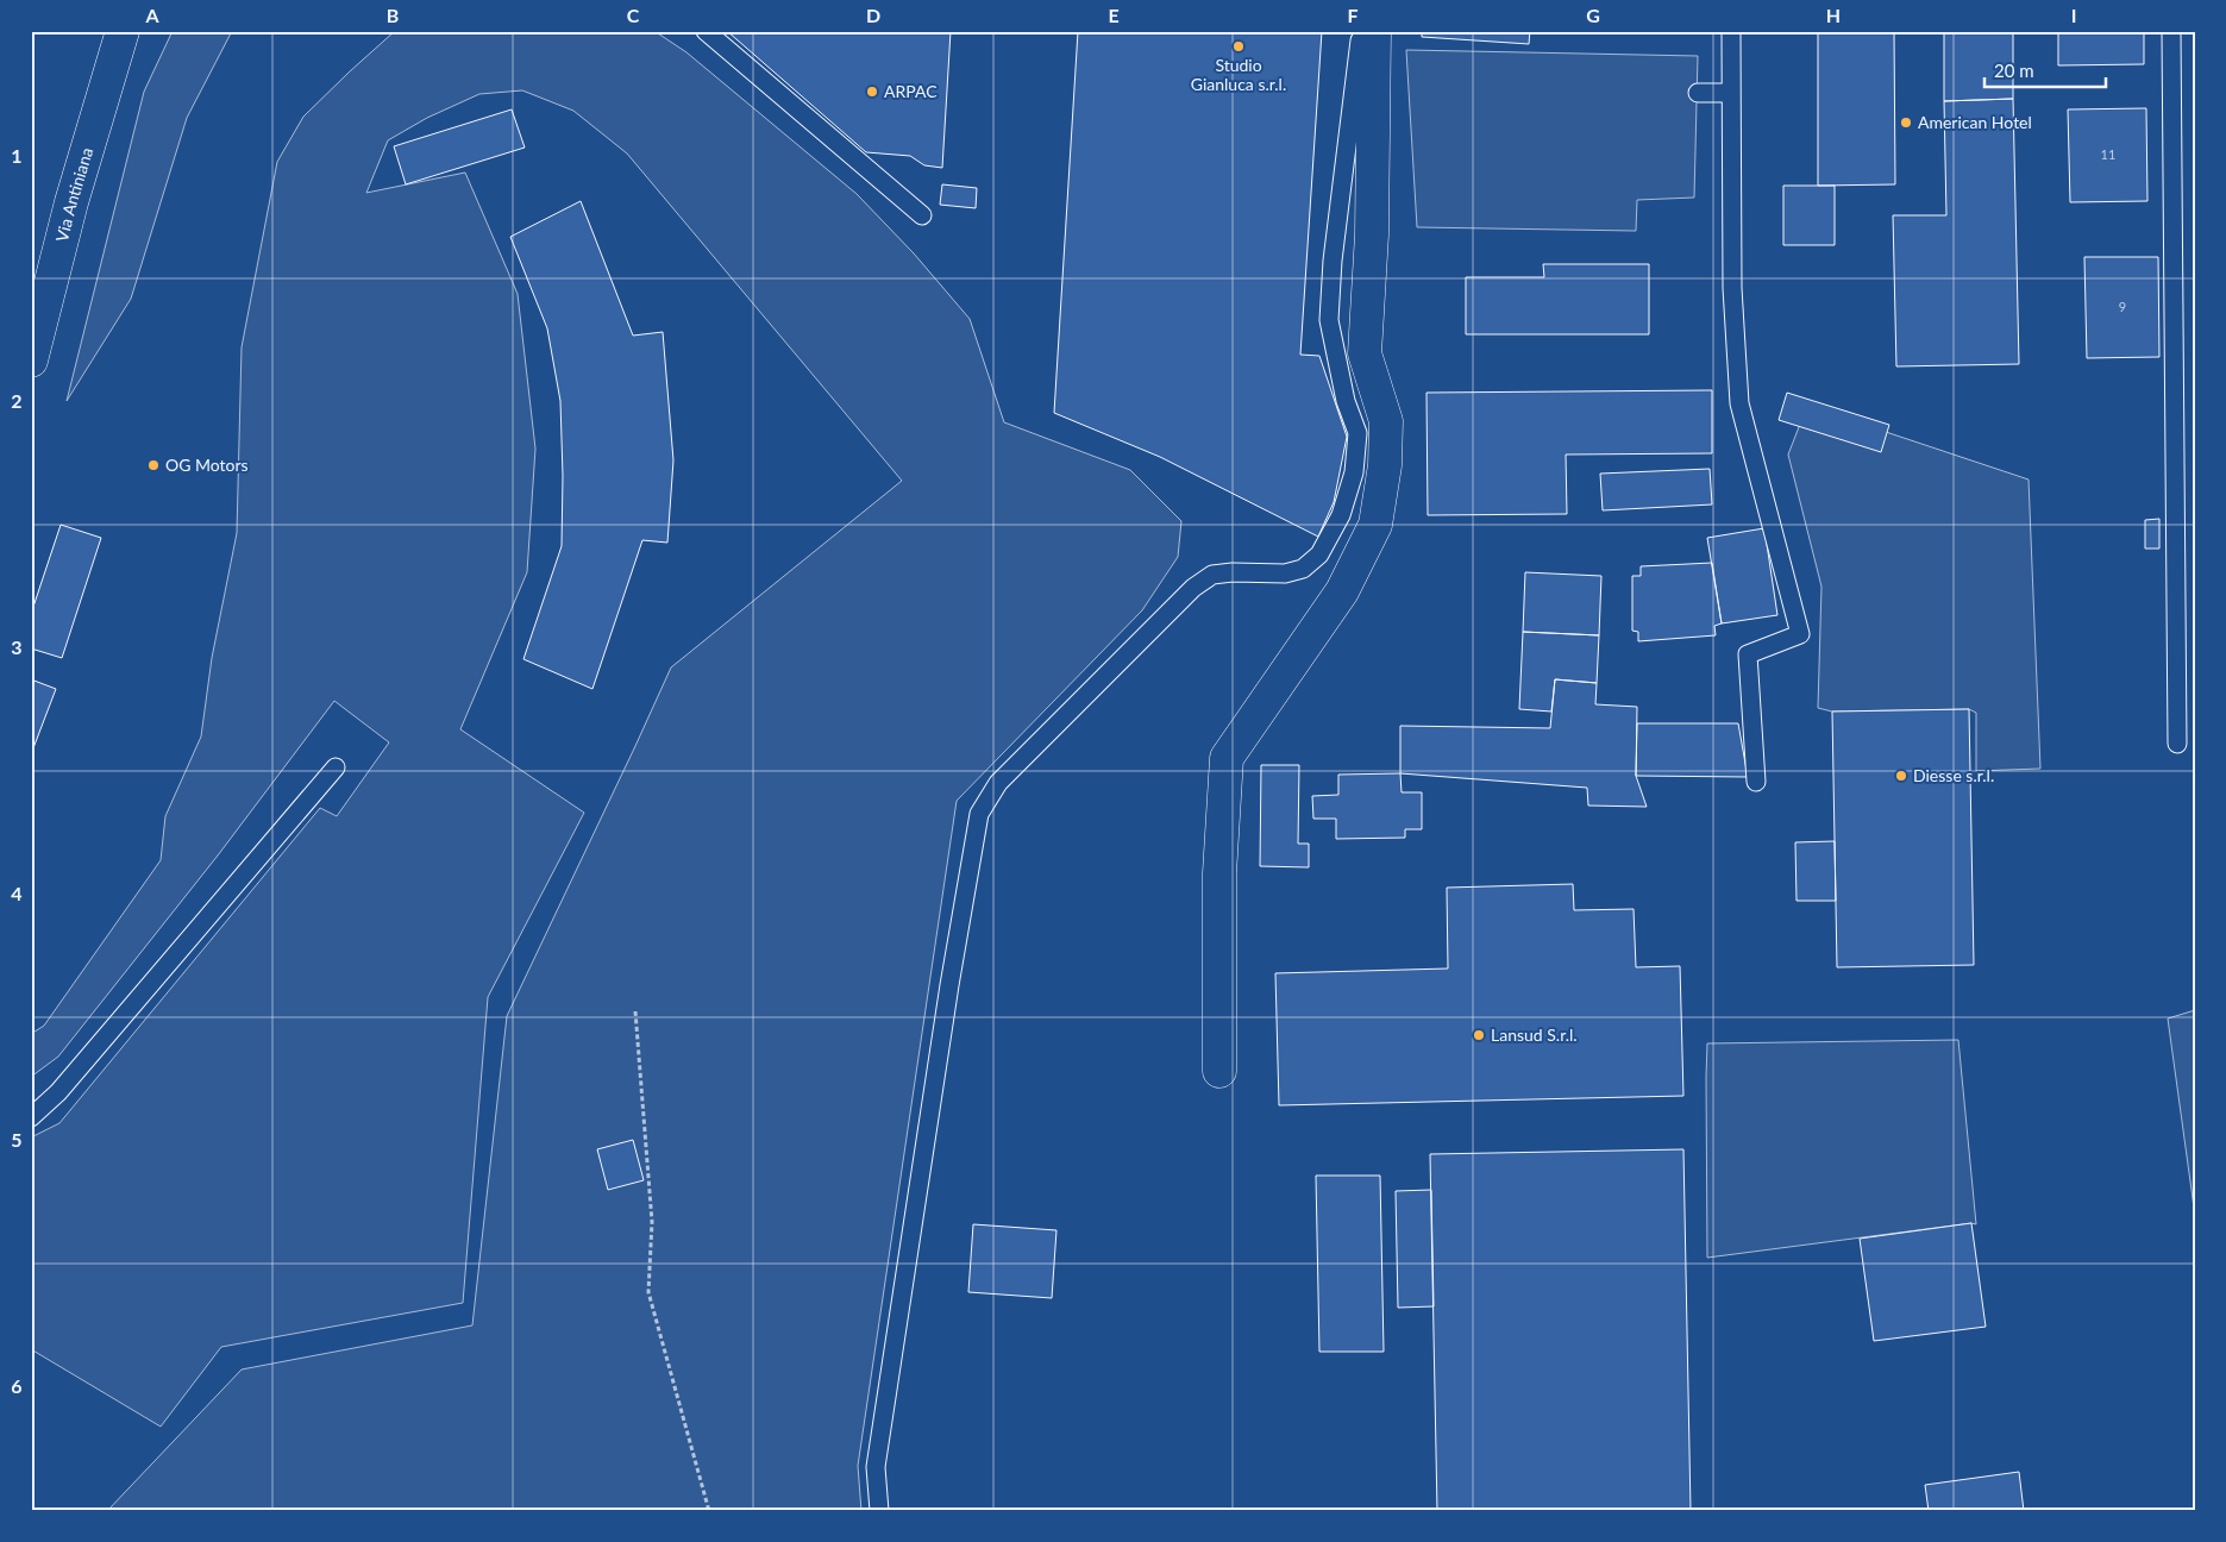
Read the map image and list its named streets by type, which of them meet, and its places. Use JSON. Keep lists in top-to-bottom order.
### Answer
{
  "streets": {
    "street": ["Via Antiniana"]
  },
  "places": [
    "Studio Gianluca s.r.l.",
    "ARPAC",
    "American Hotel",
    "OG Motors",
    "Diesse s.r.l.",
    "Lansud S.r.l."
  ],
  "house_numbers": ["11", "9"],
  "scale_bar": "20 m",
  "grid": {
    "columns": [
      "A",
      "B",
      "C",
      "D",
      "E",
      "F",
      "G",
      "H",
      "I"
    ],
    "rows": [
      "1",
      "2",
      "3",
      "4",
      "5",
      "6"
    ]
  }
}
